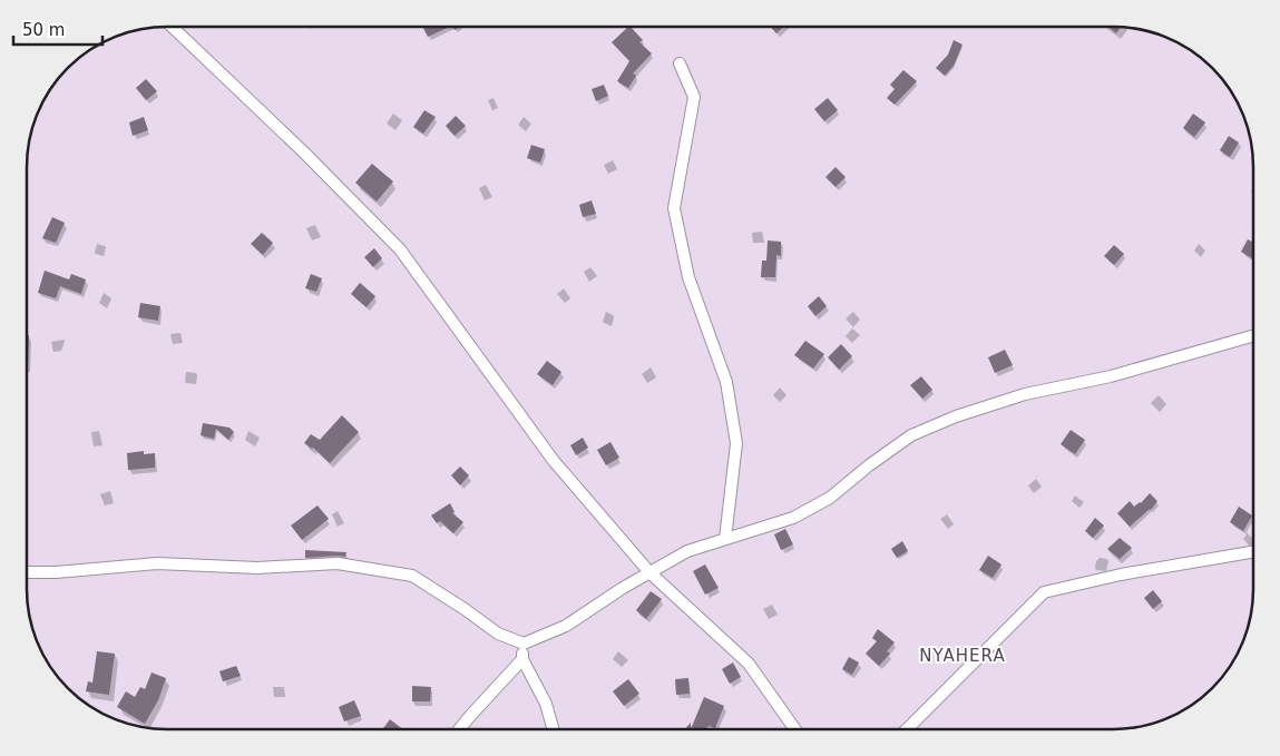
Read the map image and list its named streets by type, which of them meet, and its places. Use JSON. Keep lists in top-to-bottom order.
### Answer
{
  "districts": ["NYAHERA"],
  "scale_bar": "50 m"
}
